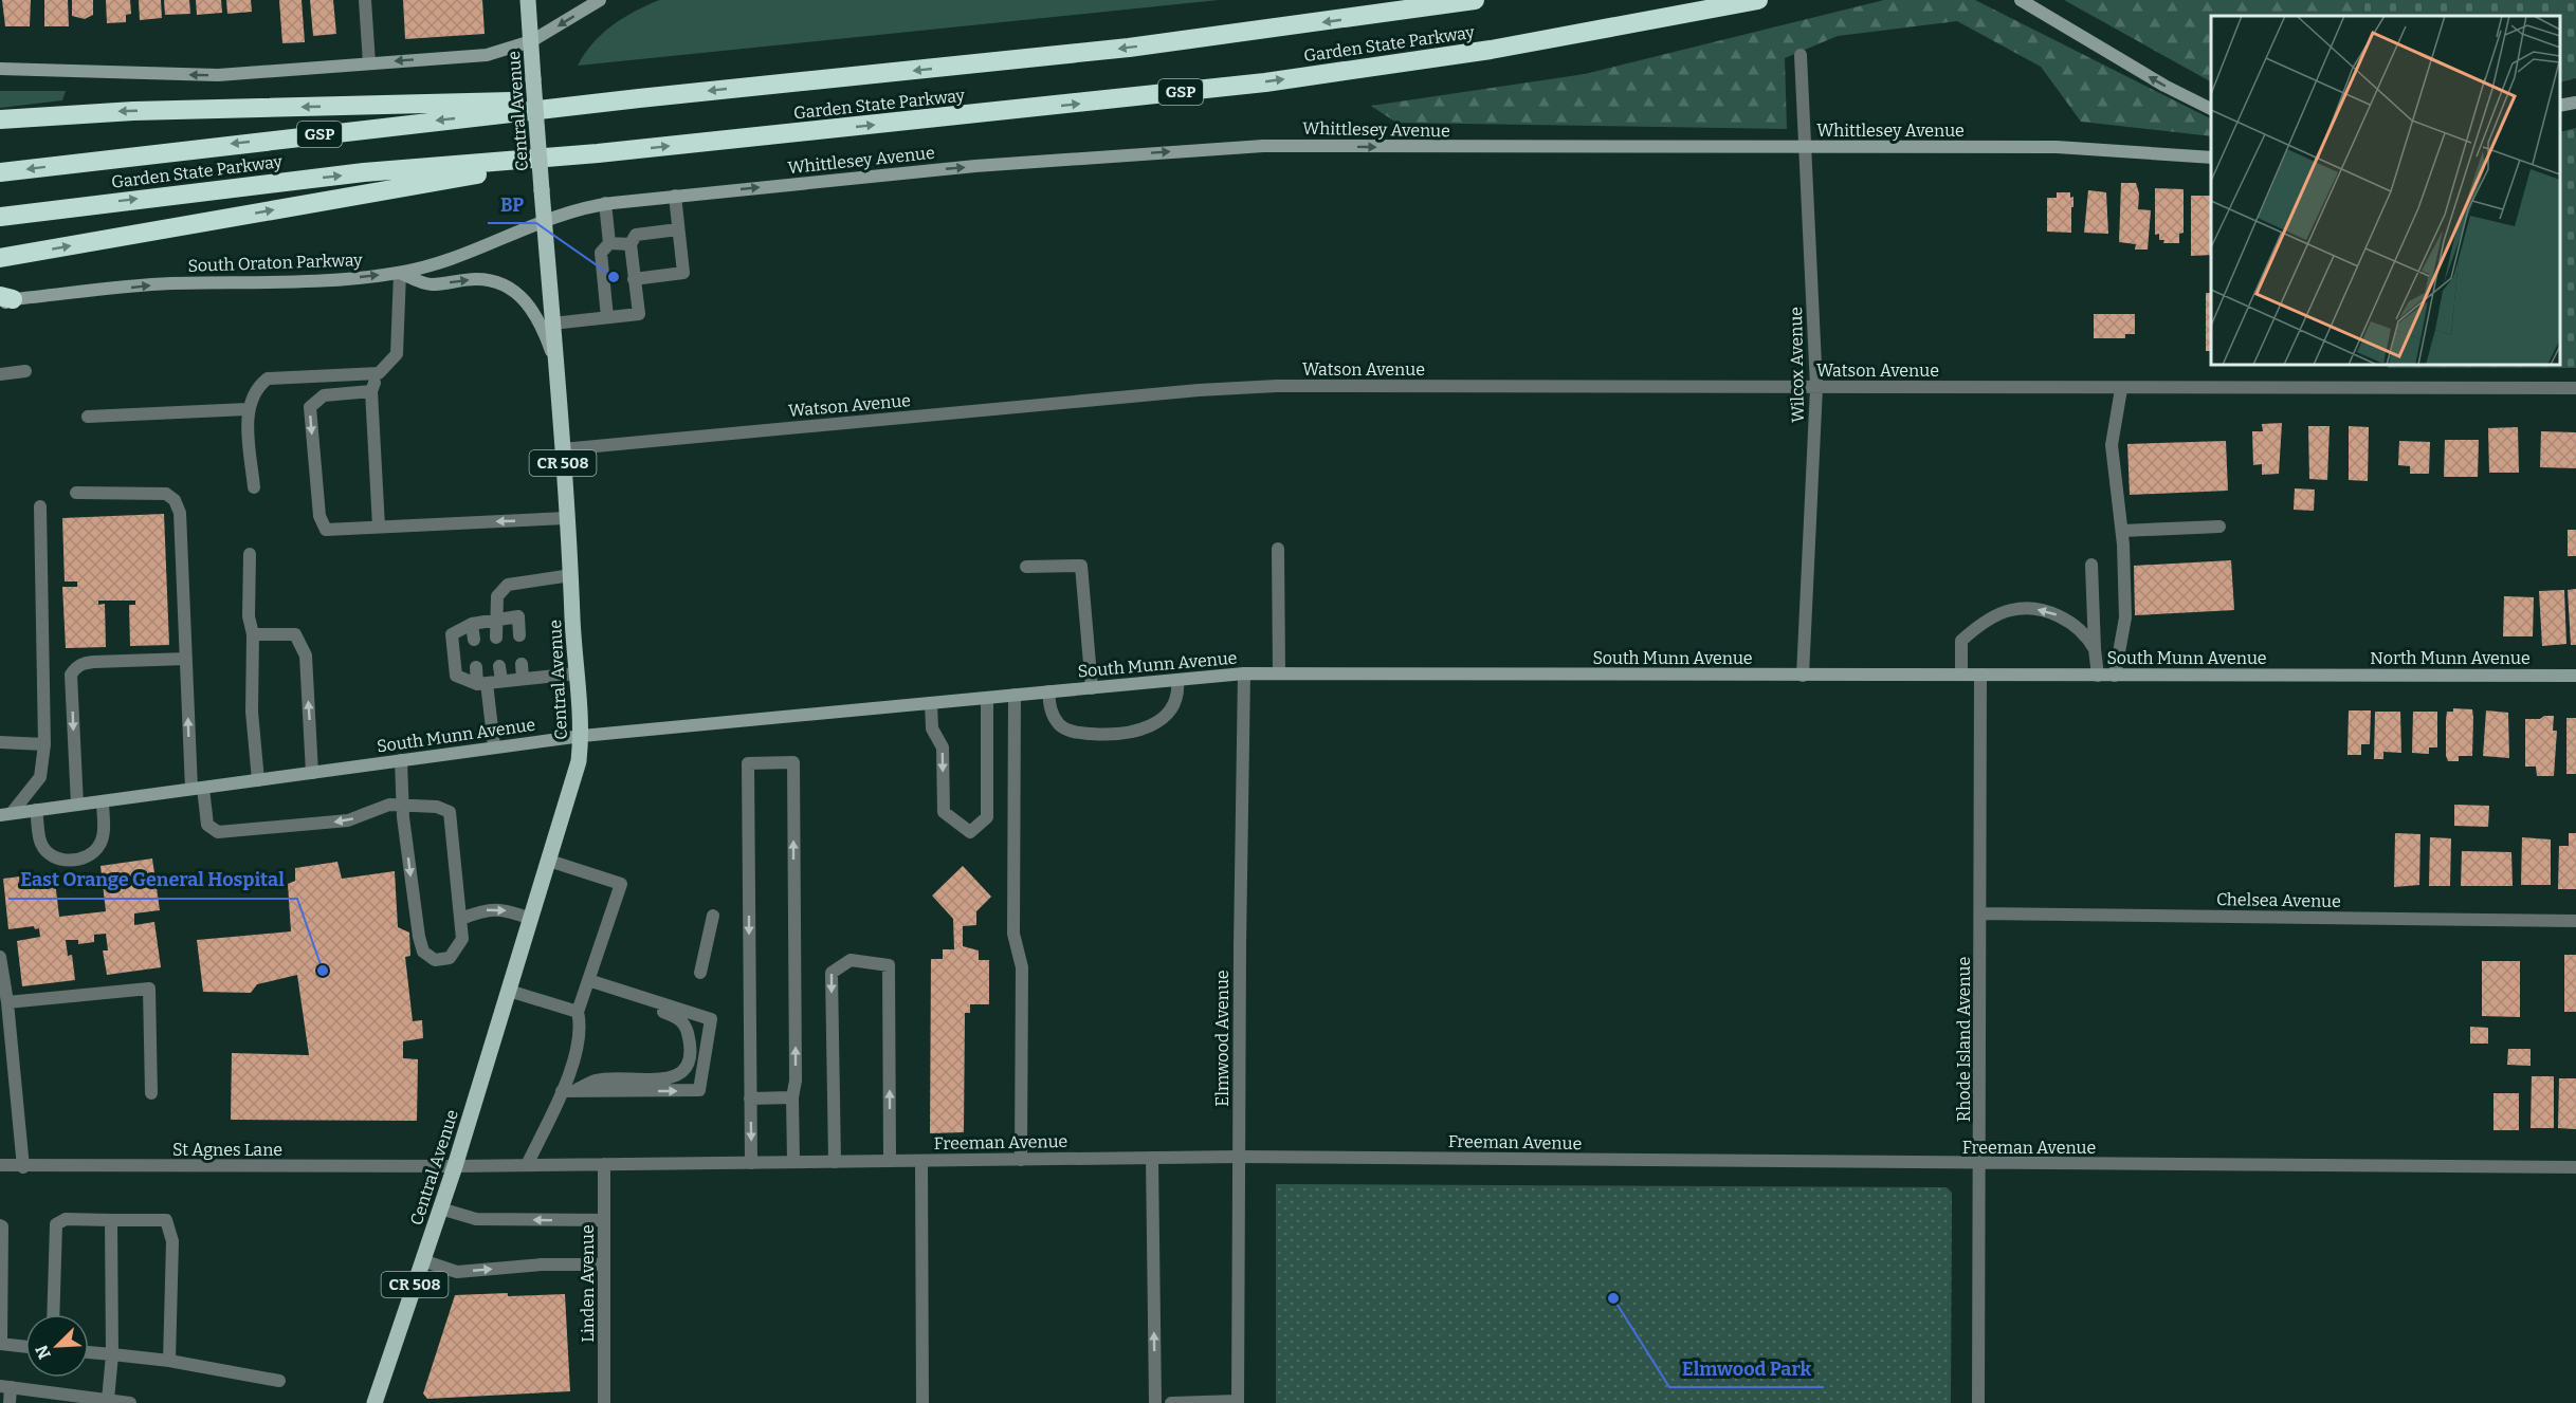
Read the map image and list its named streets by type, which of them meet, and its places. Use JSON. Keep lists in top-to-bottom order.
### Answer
{
  "streets": {
    "highway": ["Garden State Parkway", "GSP"],
    "main road": [
      "Central Avenue",
      "Whittlesey Avenue",
      "South Oraton Parkway",
      "CR 508",
      "South Munn Avenue",
      "North Munn Avenue"
    ],
    "street": [
      "Wilcox Avenue",
      "Watson Avenue",
      "Chelsea Avenue",
      "Elmwood Avenue",
      "Rhode Island Avenue",
      "Freeman Avenue",
      "St Agnes Lane",
      "Linden Avenue"
    ]
  },
  "crossings": [
    ["Central Avenue", "Whittlesey Avenue"],
    ["Central Avenue", "South Oraton Parkway"],
    ["Central Avenue", "Watson Avenue"],
    ["Central Avenue", "South Munn Avenue"],
    ["Central Avenue", "Freeman Avenue"],
    ["Central Avenue", "St Agnes Lane"],
    ["Whittlesey Avenue", "South Oraton Parkway"],
    ["Whittlesey Avenue", "Wilcox Avenue"],
    ["Wilcox Avenue", "Watson Avenue"],
    ["Wilcox Avenue", "South Munn Avenue"],
    ["South Munn Avenue", "North Munn Avenue"],
    ["South Munn Avenue", "Elmwood Avenue"],
    ["South Munn Avenue", "Rhode Island Avenue"],
    ["Chelsea Avenue", "Rhode Island Avenue"],
    ["Elmwood Avenue", "Freeman Avenue"],
    ["Rhode Island Avenue", "Freeman Avenue"],
    ["Freeman Avenue", "St Agnes Lane"],
    ["Freeman Avenue", "Linden Avenue"]
  ],
  "one_way": ["Whittlesey Avenue", "South Oraton Parkway"],
  "places": ["BP", "East Orange General Hospital", "Elmwood Park"],
  "north": "bottom left"
}
